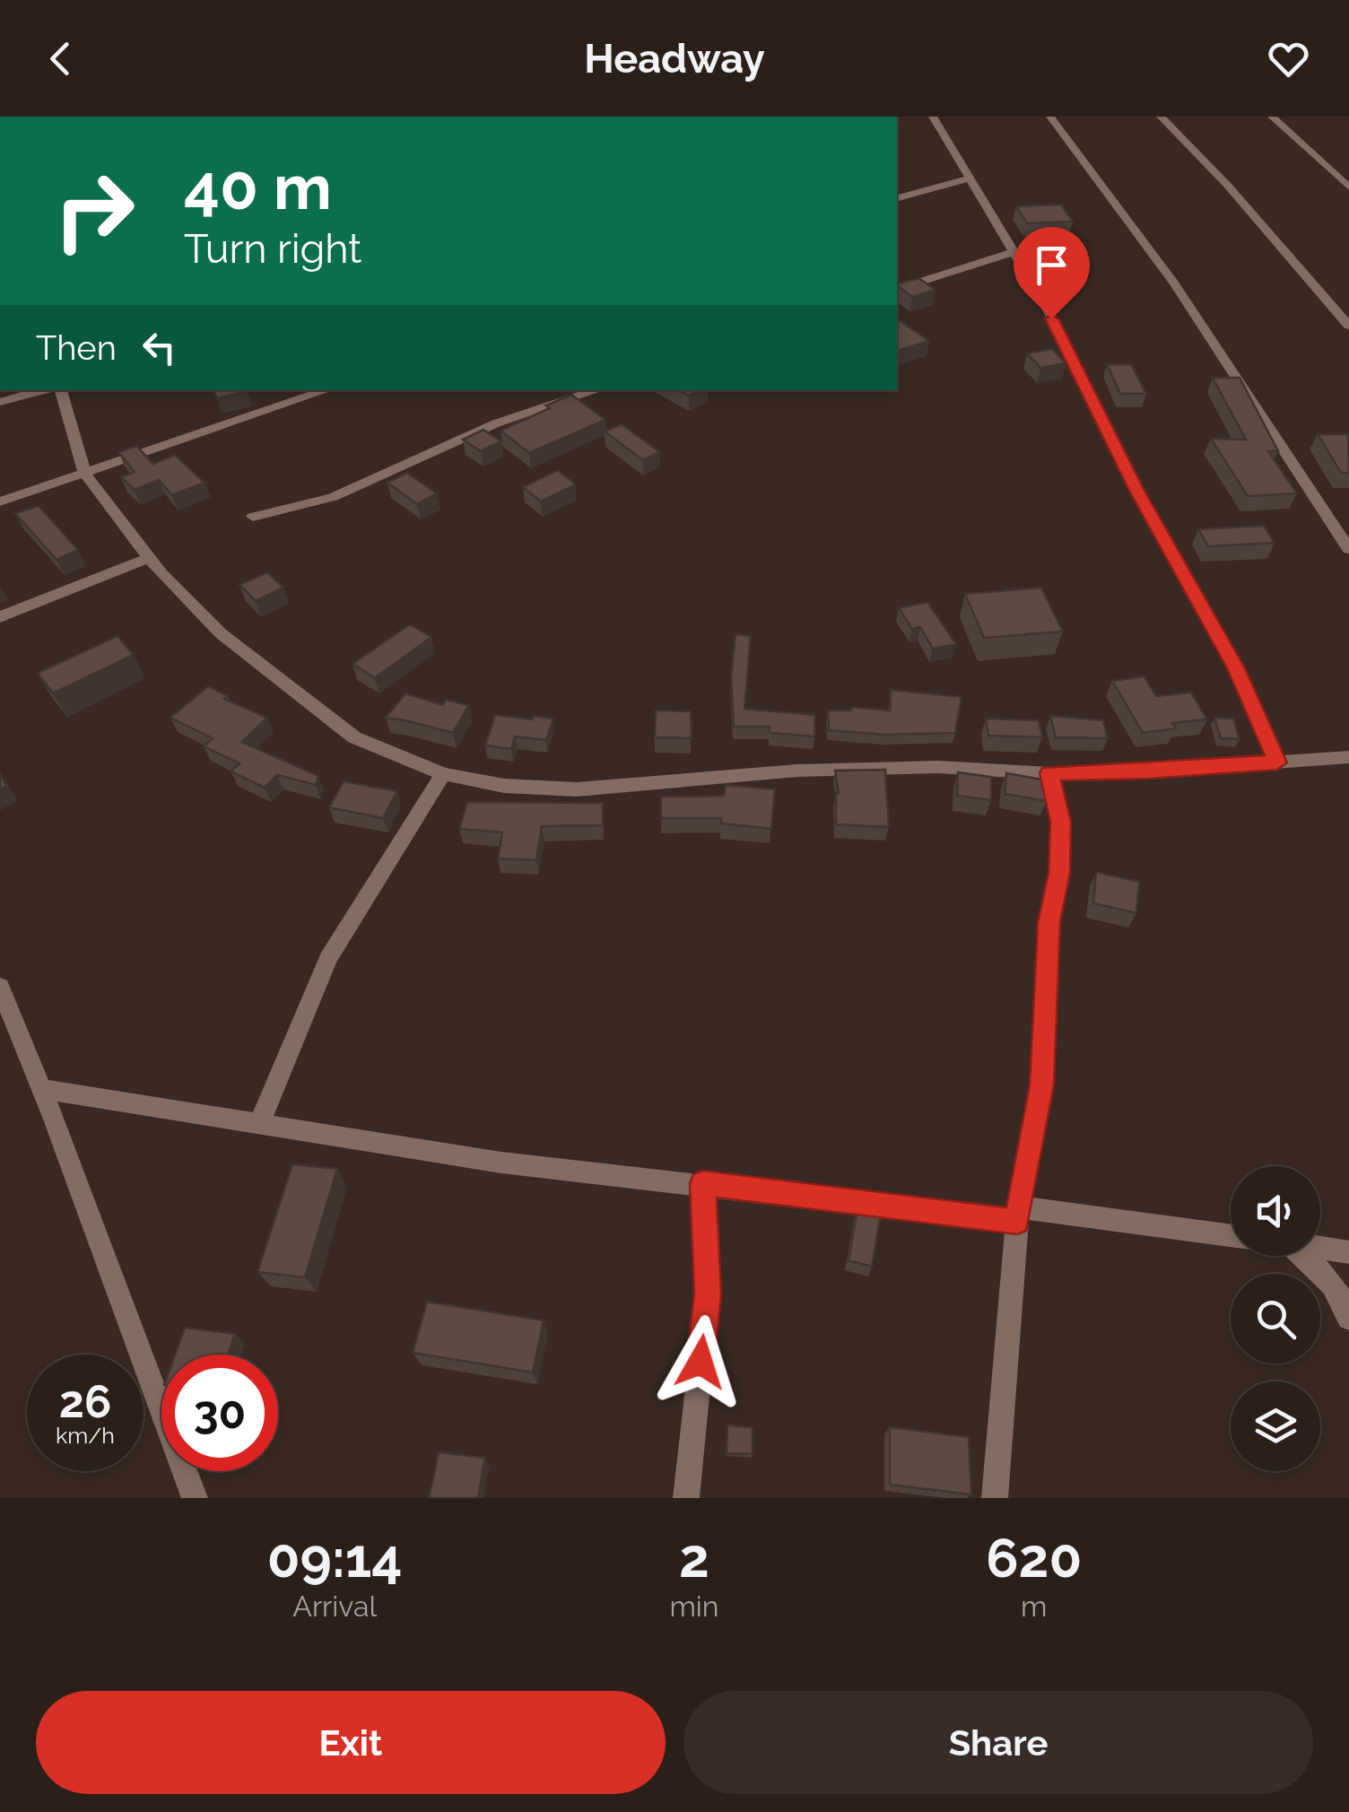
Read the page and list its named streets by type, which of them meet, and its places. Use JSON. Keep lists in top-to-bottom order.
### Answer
{
  "page": {
    "header": "Headway",
    "turn": ["40 m", "Turn right"],
    "then": "Then",
    "speed": "26 km/h",
    "limit": "30",
    "eta": [
      "09:14",
      "Arrival",
      "2",
      "min",
      "620",
      "m"
    ],
    "buttons": ["Exit", "Share"]
  }
}
